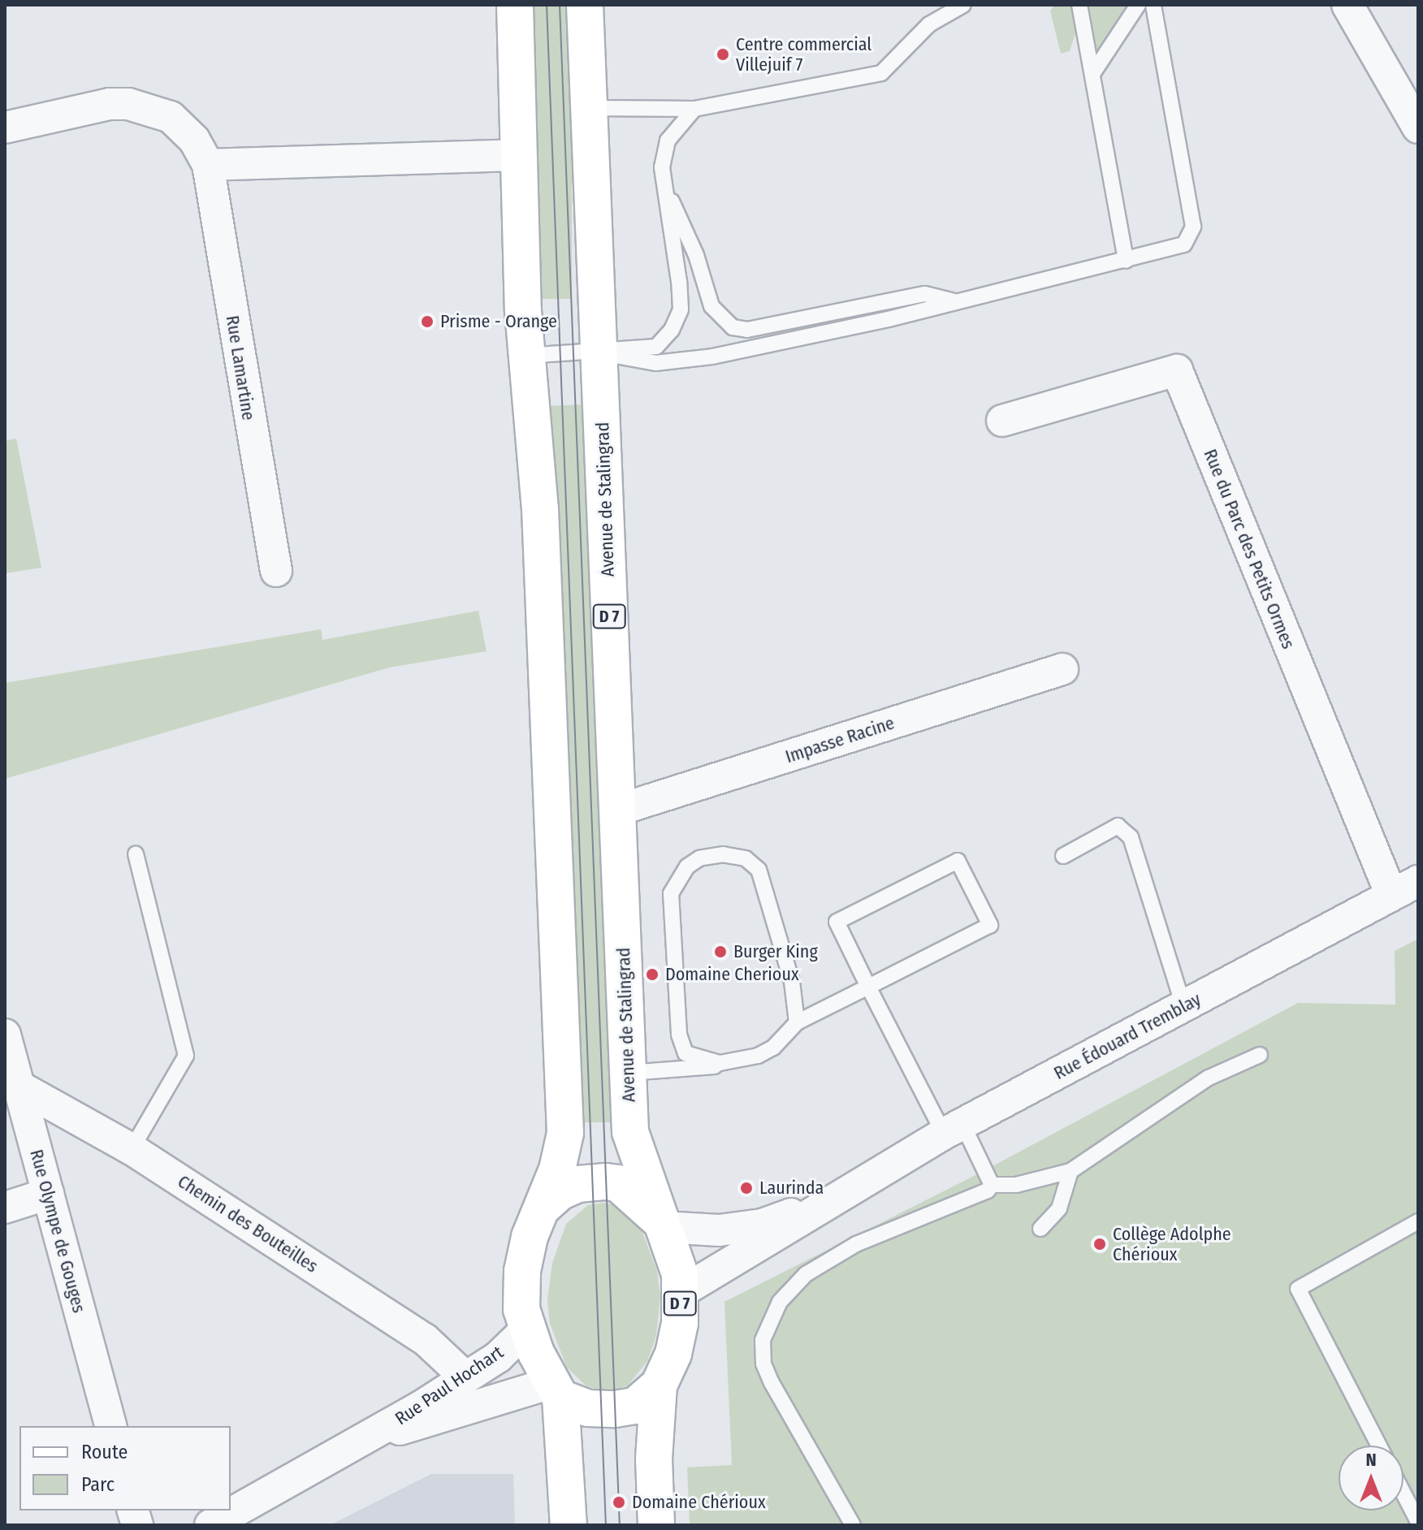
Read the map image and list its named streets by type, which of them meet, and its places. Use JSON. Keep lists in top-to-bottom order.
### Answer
{
  "streets": {
    "main road": ["Avenue de Stalingrad", "D 7"],
    "street": [
      "Rue Lamartine",
      "Rue du Parc des Petits Ormes",
      "Impasse Racine",
      "Rue Édouard Tremblay",
      "Chemin des Bouteilles",
      "Rue Olympe de Gouges",
      "Rue Paul Hochart"
    ]
  },
  "crossings": [
    ["Avenue de Stalingrad", "D 7"],
    ["Avenue de Stalingrad", "Impasse Racine"],
    ["Avenue de Stalingrad", "Rue Édouard Tremblay"],
    ["Avenue de Stalingrad", "Rue Paul Hochart"],
    ["Rue du Parc des Petits Ormes", "Rue Édouard Tremblay"],
    ["D 7", "Rue Édouard Tremblay"],
    ["D 7", "Rue Paul Hochart"],
    ["Rue Édouard Tremblay", "Rue Paul Hochart"],
    ["Chemin des Bouteilles", "Rue Olympe de Gouges"],
    ["Chemin des Bouteilles", "Rue Paul Hochart"]
  ],
  "places": [
    "Centre commercial Villejuif 7",
    "Prisme - Orange",
    "Burger King",
    "Domaine Cherioux",
    "Laurinda",
    "Collège Adolphe Chérioux",
    "Domaine Chérioux"
  ],
  "legend": ["Route", "Parc"],
  "north": "top"
}
